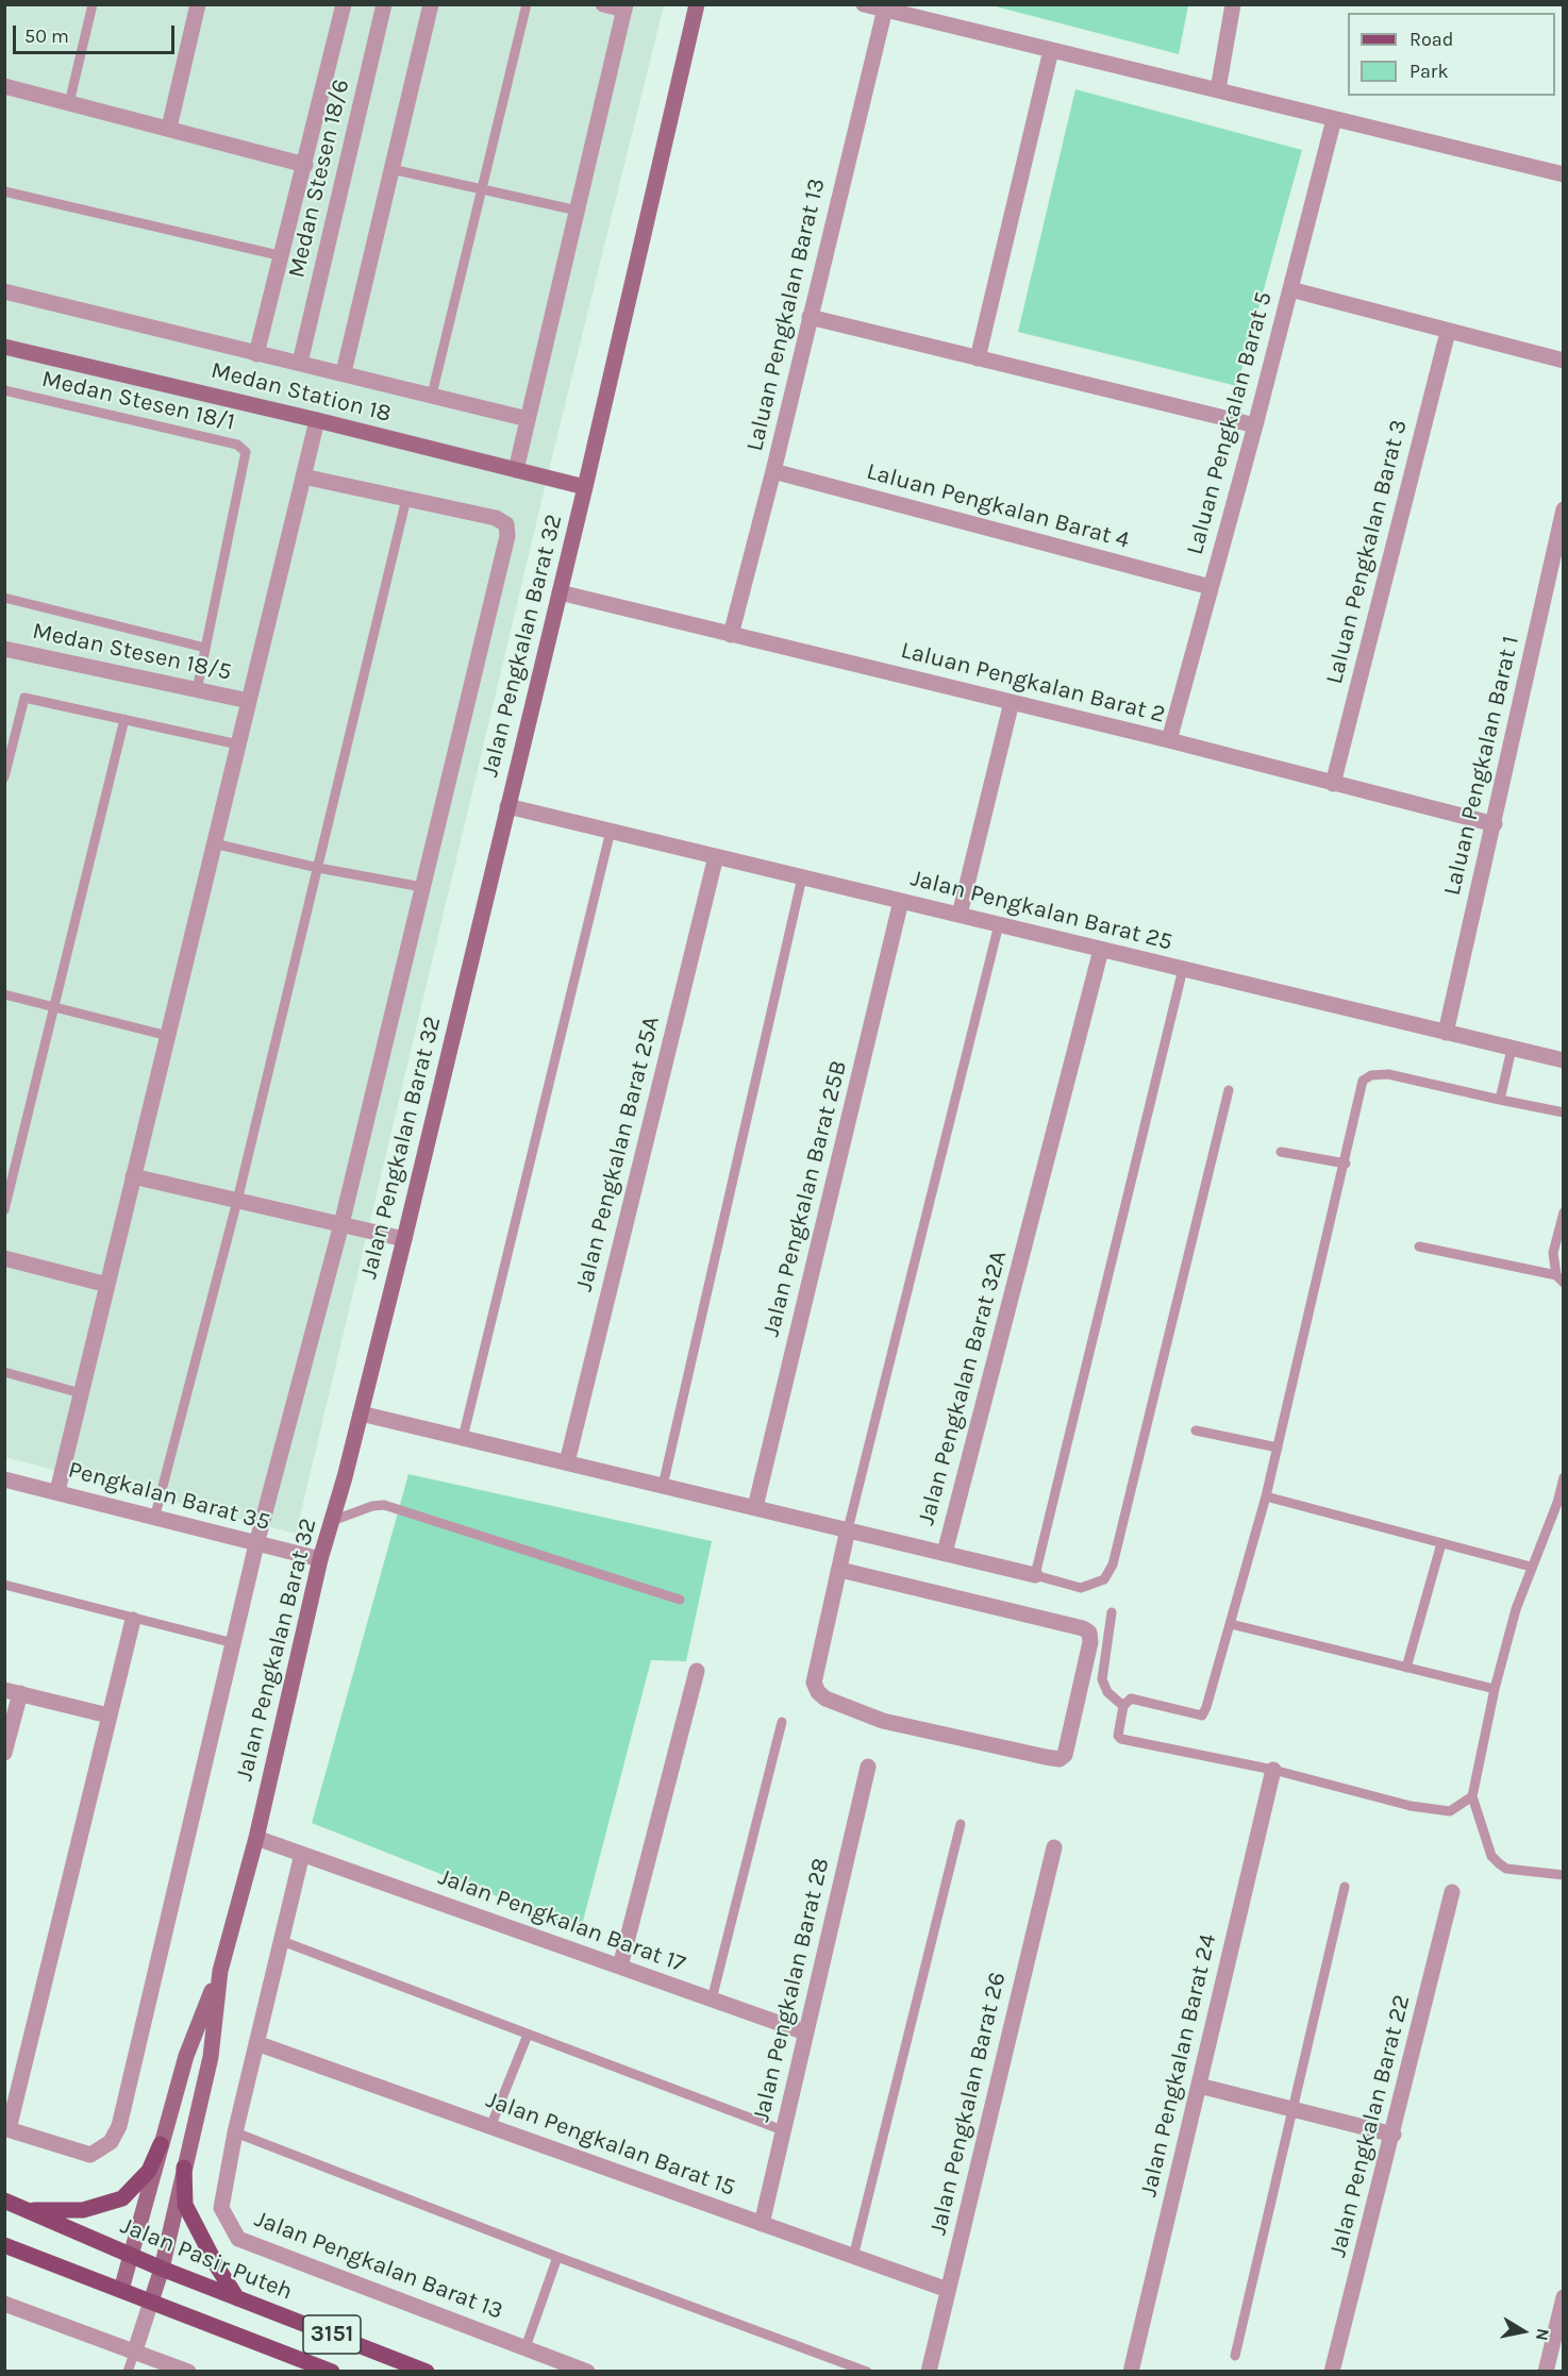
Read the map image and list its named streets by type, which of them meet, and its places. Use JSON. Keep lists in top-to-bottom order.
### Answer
{
  "streets": {
    "main road": ["Jalan Pasir Puteh", "3151"],
    "street": [
      "Medan Stesen 18/6",
      "Laluan Pengkalan Barat 13",
      "Medan Station 18",
      "Laluan Pengkalan Barat 5",
      "Laluan Pengkalan Barat 4",
      "Laluan Pengkalan Barat 3",
      "Jalan Pengkalan Barat 32",
      "Medan Stesen 18/5",
      "Laluan Pengkalan Barat 2",
      "Laluan Pengkalan Barat 1",
      "Jalan Pengkalan Barat 25",
      "Jalan Pengkalan Barat 25A",
      "Jalan Pengkalan Barat 25B",
      "Jalan Pengkalan Barat 32A",
      "Pengkalan Barat 35",
      "Jalan Pengkalan Barat 17",
      "Jalan Pengkalan Barat 28",
      "Jalan Pengkalan Barat 24",
      "Jalan Pengkalan Barat 26",
      "Jalan Pengkalan Barat 22",
      "Jalan Pengkalan Barat 15",
      "Jalan Pengkalan Barat 13"
    ],
    "lane": ["Medan Stesen 18/1"]
  },
  "crossings": [
    ["Laluan Pengkalan Barat 13", "Laluan Pengkalan Barat 4"],
    ["Laluan Pengkalan Barat 13", "Laluan Pengkalan Barat 2"],
    ["Medan Station 18", "Jalan Pengkalan Barat 32"],
    ["Medan Stesen 18/1", "Medan Stesen 18/5"],
    ["Laluan Pengkalan Barat 5", "Laluan Pengkalan Barat 4"],
    ["Laluan Pengkalan Barat 5", "Laluan Pengkalan Barat 2"],
    ["Laluan Pengkalan Barat 3", "Laluan Pengkalan Barat 2"],
    ["Jalan Pengkalan Barat 32", "Laluan Pengkalan Barat 2"],
    ["Jalan Pengkalan Barat 32", "Jalan Pengkalan Barat 25"],
    ["Jalan Pengkalan Barat 32", "Jalan Pengkalan Barat 32A"],
    ["Jalan Pengkalan Barat 32", "Pengkalan Barat 35"],
    ["Jalan Pengkalan Barat 32", "Jalan Pengkalan Barat 17"],
    ["Jalan Pengkalan Barat 32", "Jalan Pasir Puteh"],
    ["Jalan Pengkalan Barat 32", "3151"],
    ["Laluan Pengkalan Barat 2", "Laluan Pengkalan Barat 1"],
    ["Laluan Pengkalan Barat 1", "Jalan Pengkalan Barat 25"],
    ["Jalan Pengkalan Barat 25", "Jalan Pengkalan Barat 25A"],
    ["Jalan Pengkalan Barat 25", "Jalan Pengkalan Barat 25B"],
    ["Jalan Pengkalan Barat 25", "Jalan Pengkalan Barat 32A"],
    ["Jalan Pengkalan Barat 25A", "Jalan Pengkalan Barat 32A"],
    ["Jalan Pengkalan Barat 25B", "Jalan Pengkalan Barat 32A"],
    ["Jalan Pengkalan Barat 17", "Jalan Pengkalan Barat 28"],
    ["Jalan Pengkalan Barat 17", "Jalan Pengkalan Barat 13"],
    ["Jalan Pengkalan Barat 28", "Jalan Pengkalan Barat 15"],
    ["Jalan Pengkalan Barat 26", "Jalan Pengkalan Barat 15"],
    ["Jalan Pengkalan Barat 15", "Jalan Pengkalan Barat 13"]
  ],
  "legend": ["Road", "Park"],
  "scale_bar": "50 m",
  "north": "right"
}
